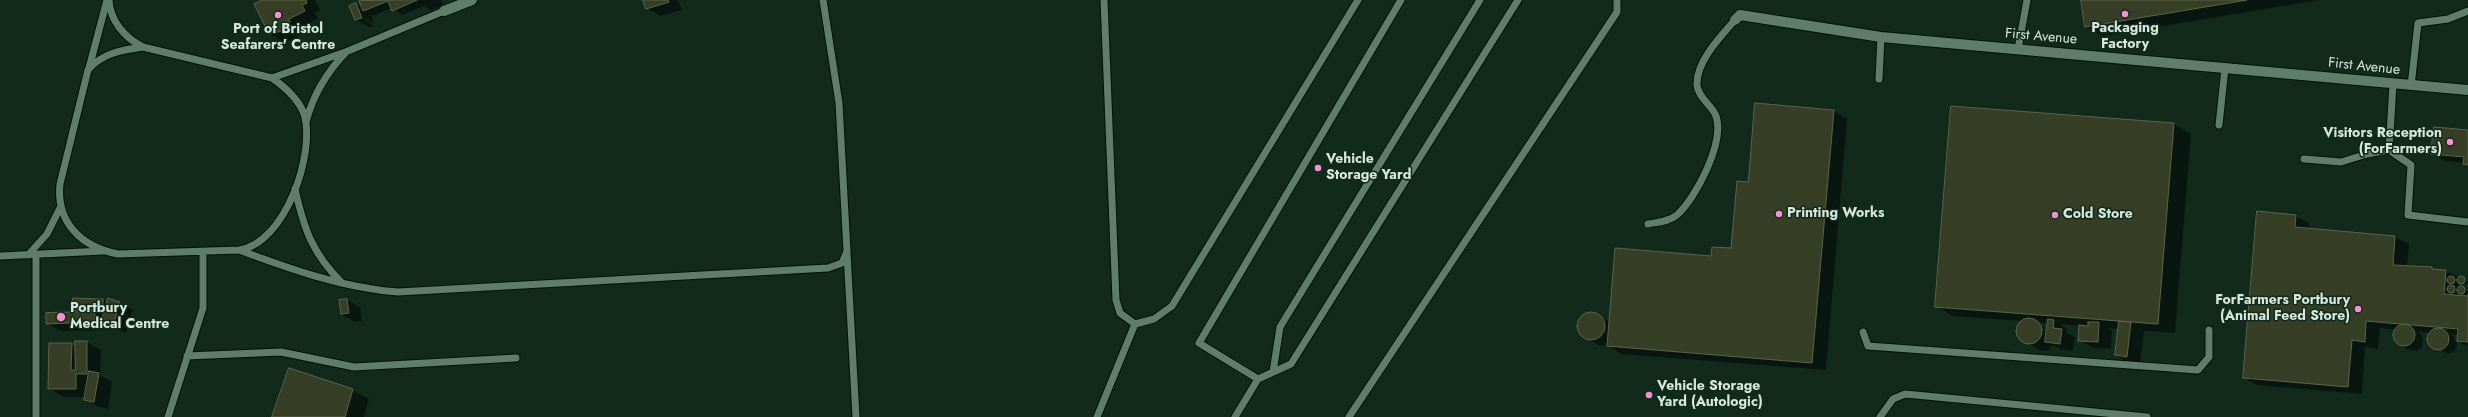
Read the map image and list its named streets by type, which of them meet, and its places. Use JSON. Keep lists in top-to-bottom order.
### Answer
{
  "streets": {
    "street": ["First Avenue"]
  },
  "places": [
    "Packaging Factory",
    "Port of Bristol Seafarers' Centre",
    "Visitors Reception (ForFarmers)",
    "Vehicle Storage Yard",
    "Printing Works",
    "Cold Store",
    "ForFarmers Portbury (Animal Feed Store)",
    "Portbury Medical Centre",
    "Vehicle Storage Yard (Autologic)"
  ]
}
